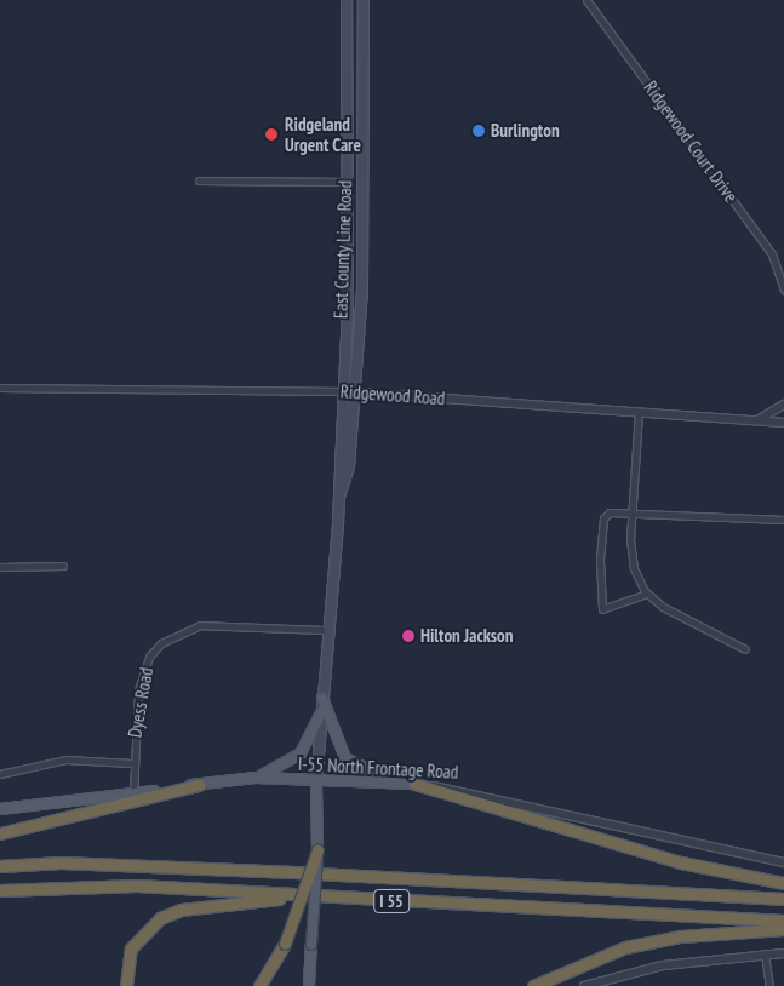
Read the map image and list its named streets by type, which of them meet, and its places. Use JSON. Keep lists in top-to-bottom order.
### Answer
{
  "streets": {
    "highway": ["I 55"],
    "main road": ["East County Line Road", "I-55 North Frontage Road"],
    "street": ["Ridgewood Court Drive", "Ridgewood Road", "Dyess Road"]
  },
  "crossings": [
    ["East County Line Road", "Ridgewood Road"],
    ["East County Line Road", "Dyess Road"],
    ["East County Line Road", "I-55 North Frontage Road"],
    ["Dyess Road", "I-55 North Frontage Road"]
  ],
  "places": ["Burlington", "Ridgeland Urgent Care", "Hilton Jackson"]
}
